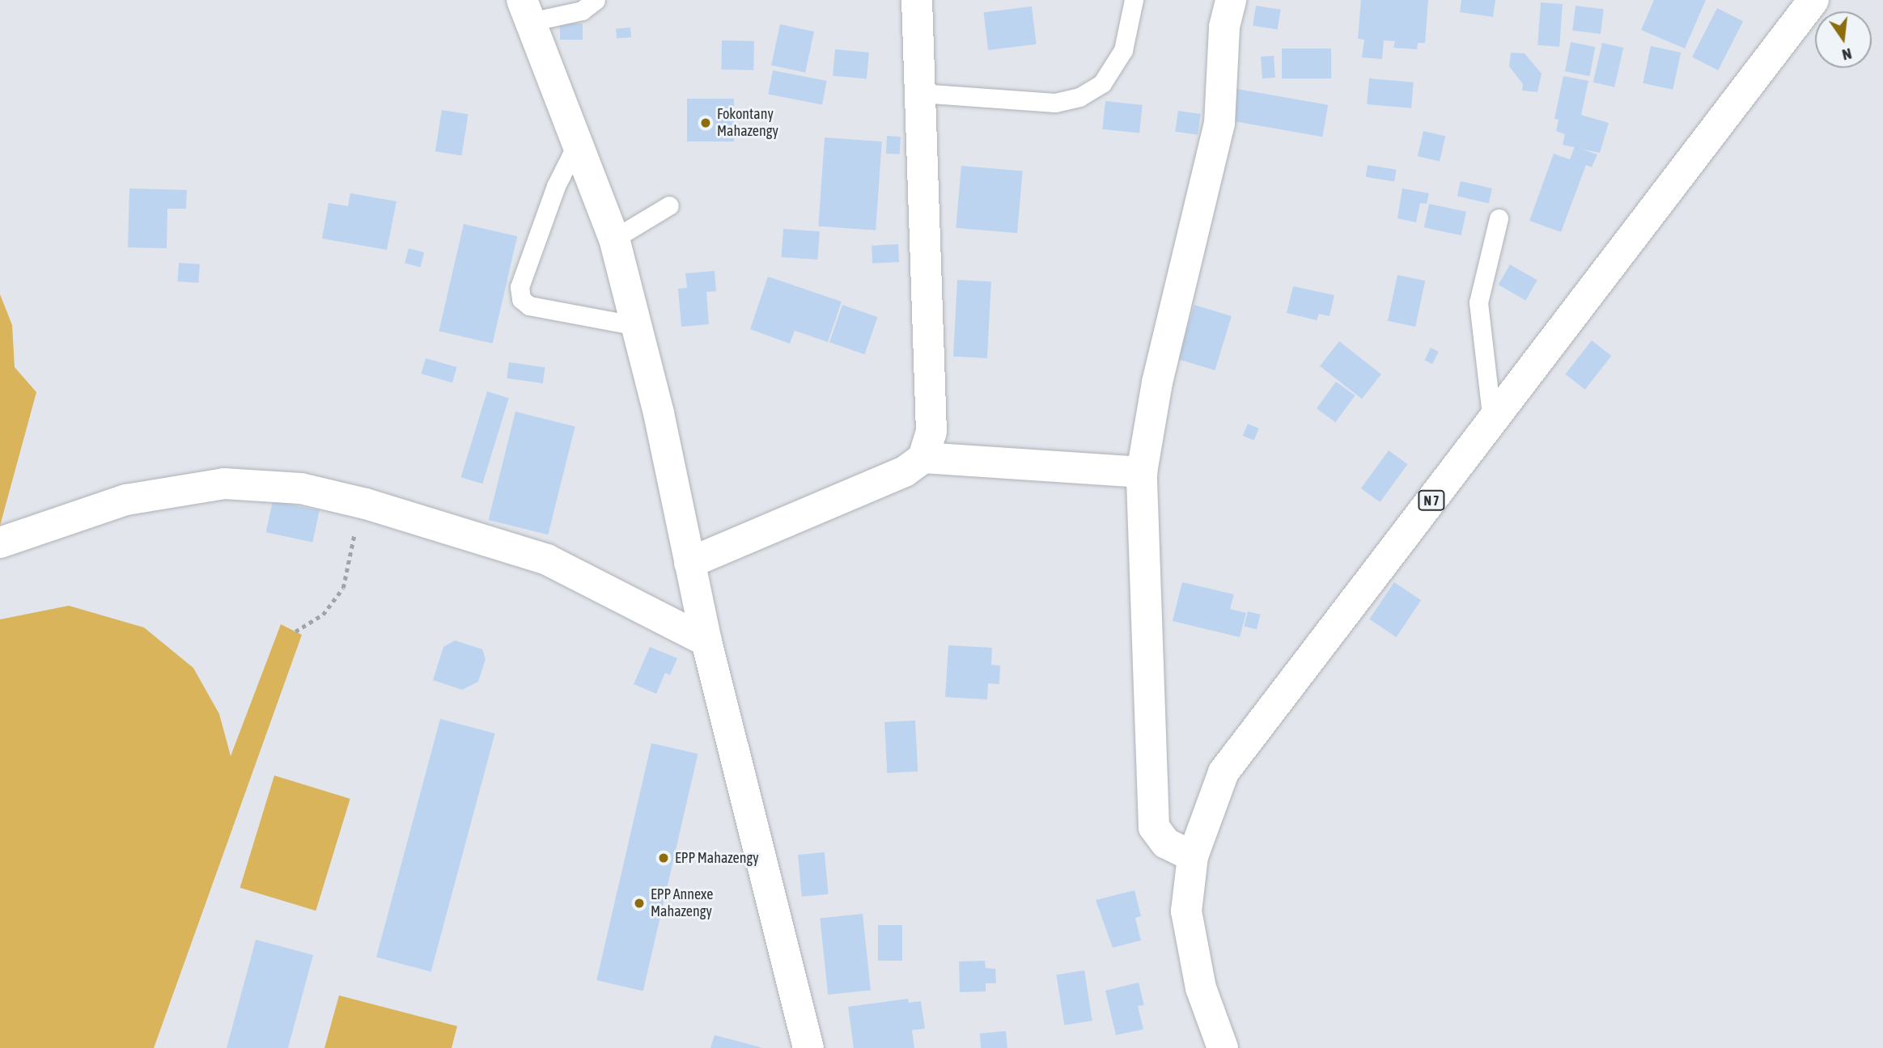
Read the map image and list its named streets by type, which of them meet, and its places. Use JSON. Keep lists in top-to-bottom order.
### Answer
{
  "streets": {
    "street": ["N 7"]
  },
  "places": ["Fokontany Mahazengy", "EPP Mahazengy", "EPP Annexe Mahazengy"],
  "north": "bottom"
}
